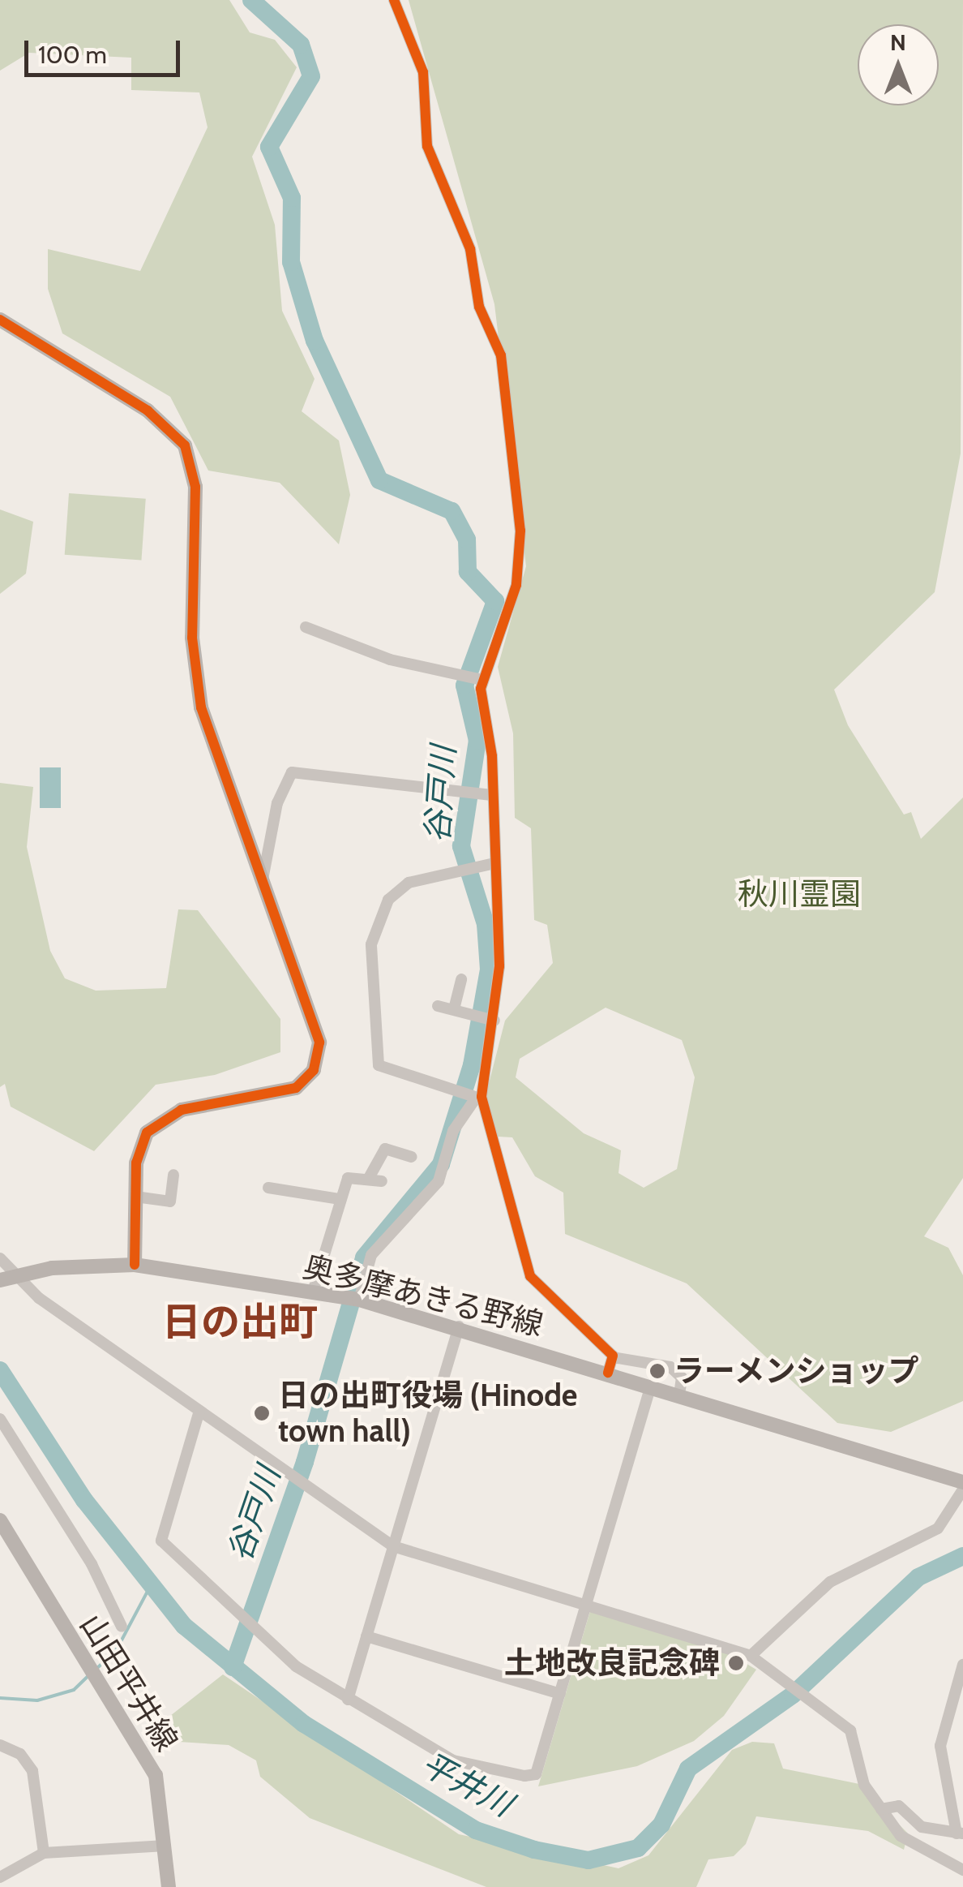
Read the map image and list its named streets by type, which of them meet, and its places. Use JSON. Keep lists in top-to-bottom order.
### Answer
{
  "streets": {
    "main road": ["奥多摩あきる野線", "山田平井線"]
  },
  "districts": ["日の出町"],
  "water": ["谷戸川", "平井川"],
  "parks": ["秋川霊園"],
  "places": ["ラーメンショップ", "日の出町役場 (Hinode town hall)", "土地改良記念碑"],
  "scale_bar": "100 m",
  "north": "top"
}
